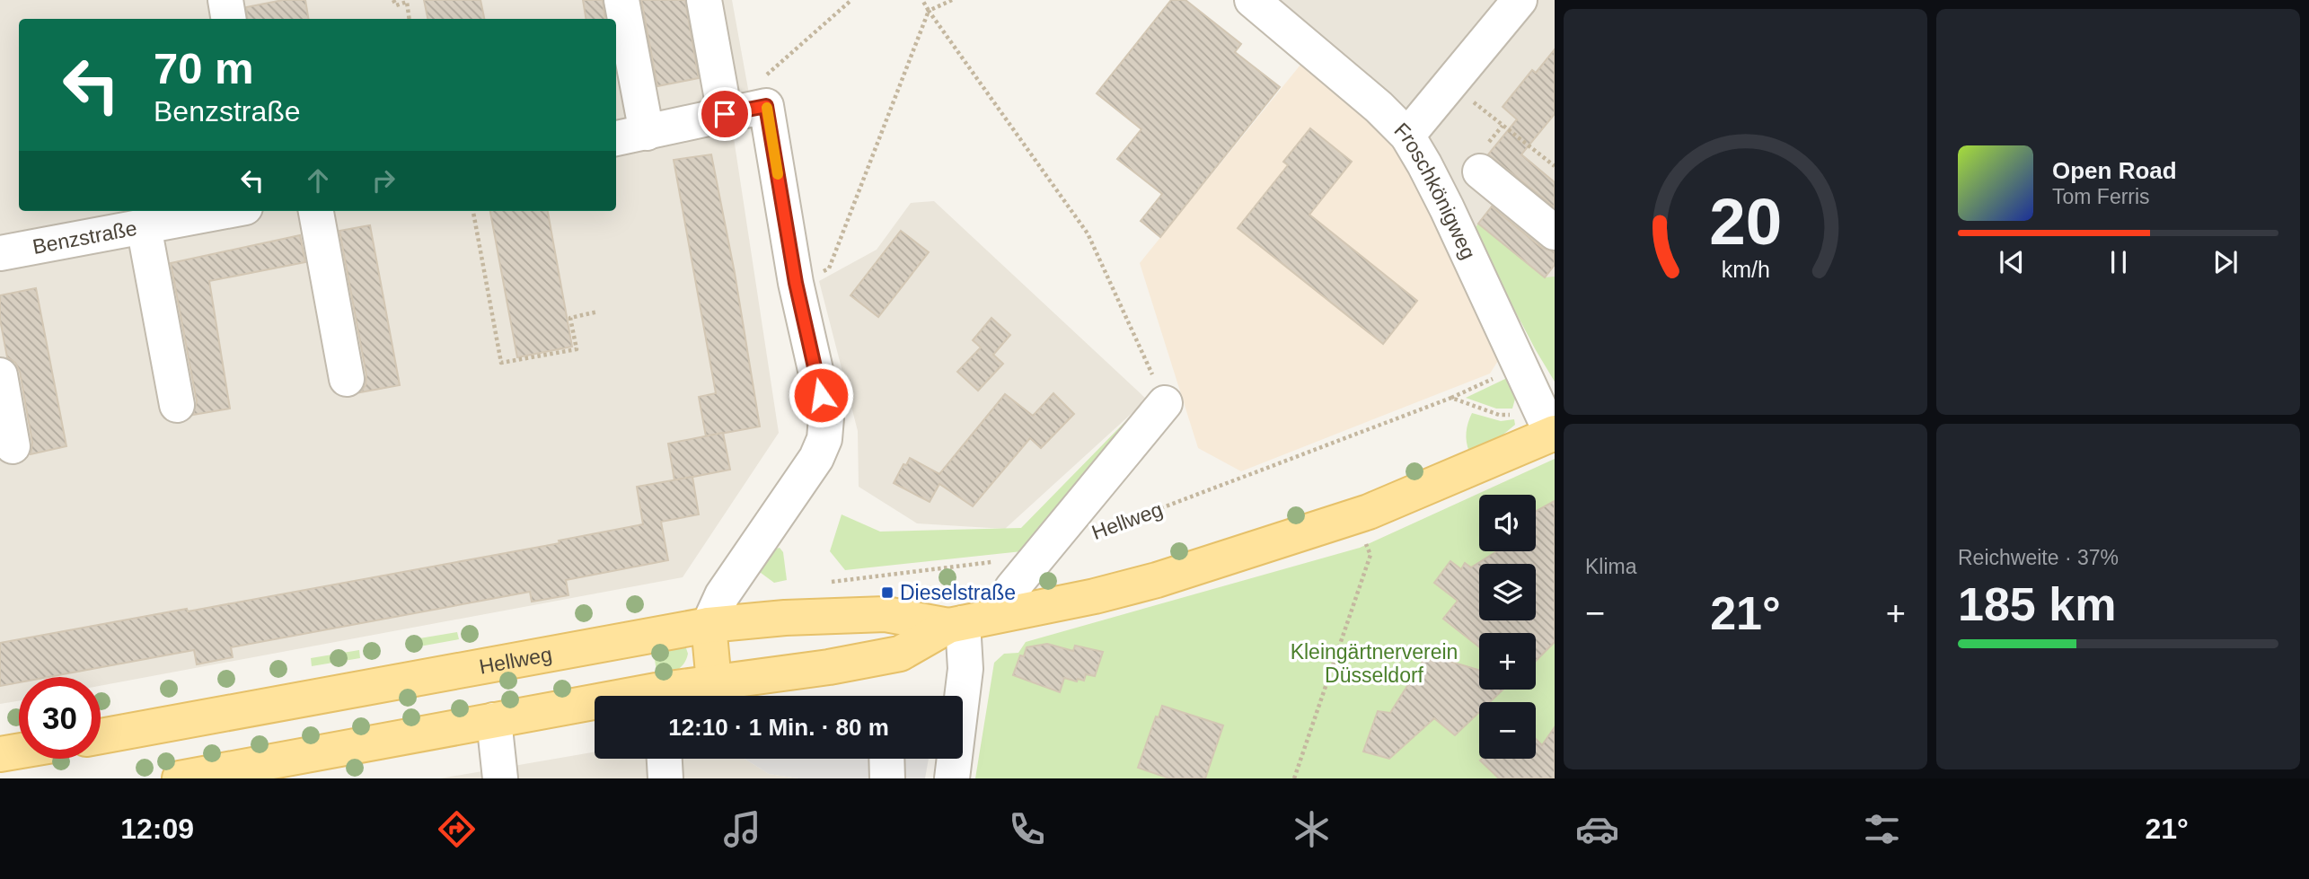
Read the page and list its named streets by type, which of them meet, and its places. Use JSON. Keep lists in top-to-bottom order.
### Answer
{
  "streets": {
    "main road": ["Hellweg"],
    "street": ["Froschkönigweg", "Benzstraße"]
  },
  "crossings": [
    ["Froschkönigweg", "Hellweg"]
  ],
  "parks": ["Kleingärtnerverein Düsseldorf"],
  "places": {
    "transit": ["Dieselstraße"]
  },
  "page": {
    "turn": ["70 m", "Benzstraße"],
    "song": ["Open Road", "Tom Ferris"],
    "tile": [
      "Klima",
      ["Reichweite · 37%", "185 km"]
    ],
    "map_buttons": ["+", "−"],
    "heat": ["−", "21°", "+"],
    "limit": "30",
    "trip": "12:10 · 1 Min. · 80 m",
    "tabs": ["12:09", "21°"],
    "gauge": ["20", "km/h"]
  }
}
